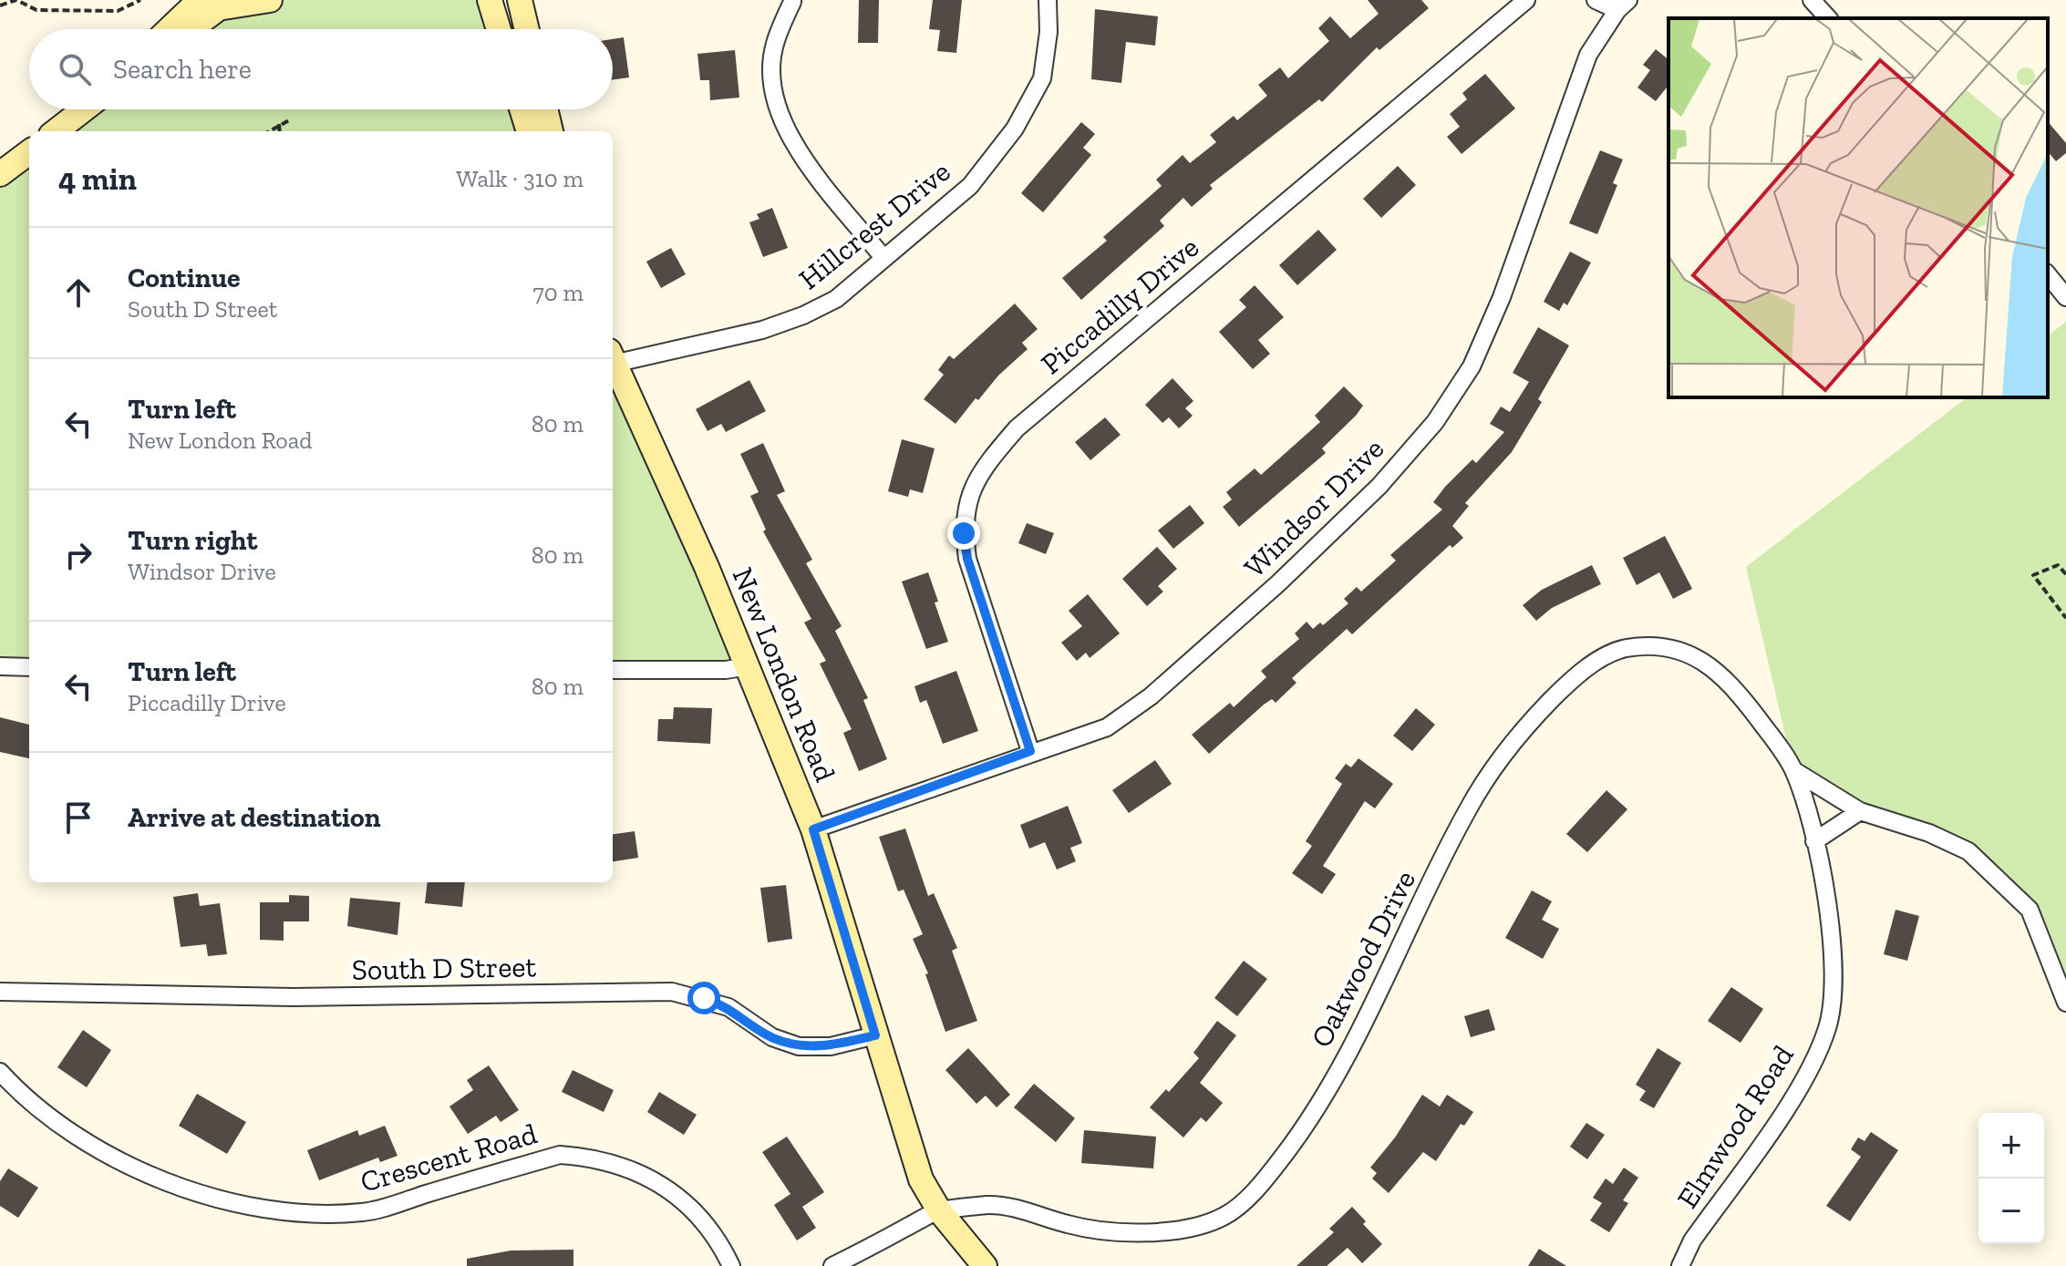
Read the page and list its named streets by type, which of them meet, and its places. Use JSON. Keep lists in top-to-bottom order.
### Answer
{
  "streets": {
    "street": [
      "Hillcrest Drive",
      "Piccadilly Drive",
      "Windsor Drive",
      "New London Road",
      "Oakwood Drive",
      "South D Street",
      "Elmwood Road",
      "Crescent Road"
    ]
  },
  "crossings": [
    ["Piccadilly Drive", "Windsor Drive"],
    ["Windsor Drive", "New London Road"],
    ["New London Road", "Oakwood Drive"],
    ["New London Road", "South D Street"],
    ["Oakwood Drive", "Elmwood Road"]
  ],
  "page": {
    "search": "Search here",
    "heading": ["4 min", "Walk · 310 m"],
    "list": [
      ["Continue", "South D Street", "70 m"],
      ["Turn left", "New London Road", "80 m"],
      ["Turn right", "Windsor Drive", "80 m"],
      ["Turn left", "Piccadilly Drive", "80 m"],
      "Arrive at destination"
    ],
    "map_buttons": ["+", "−"]
  }
}
